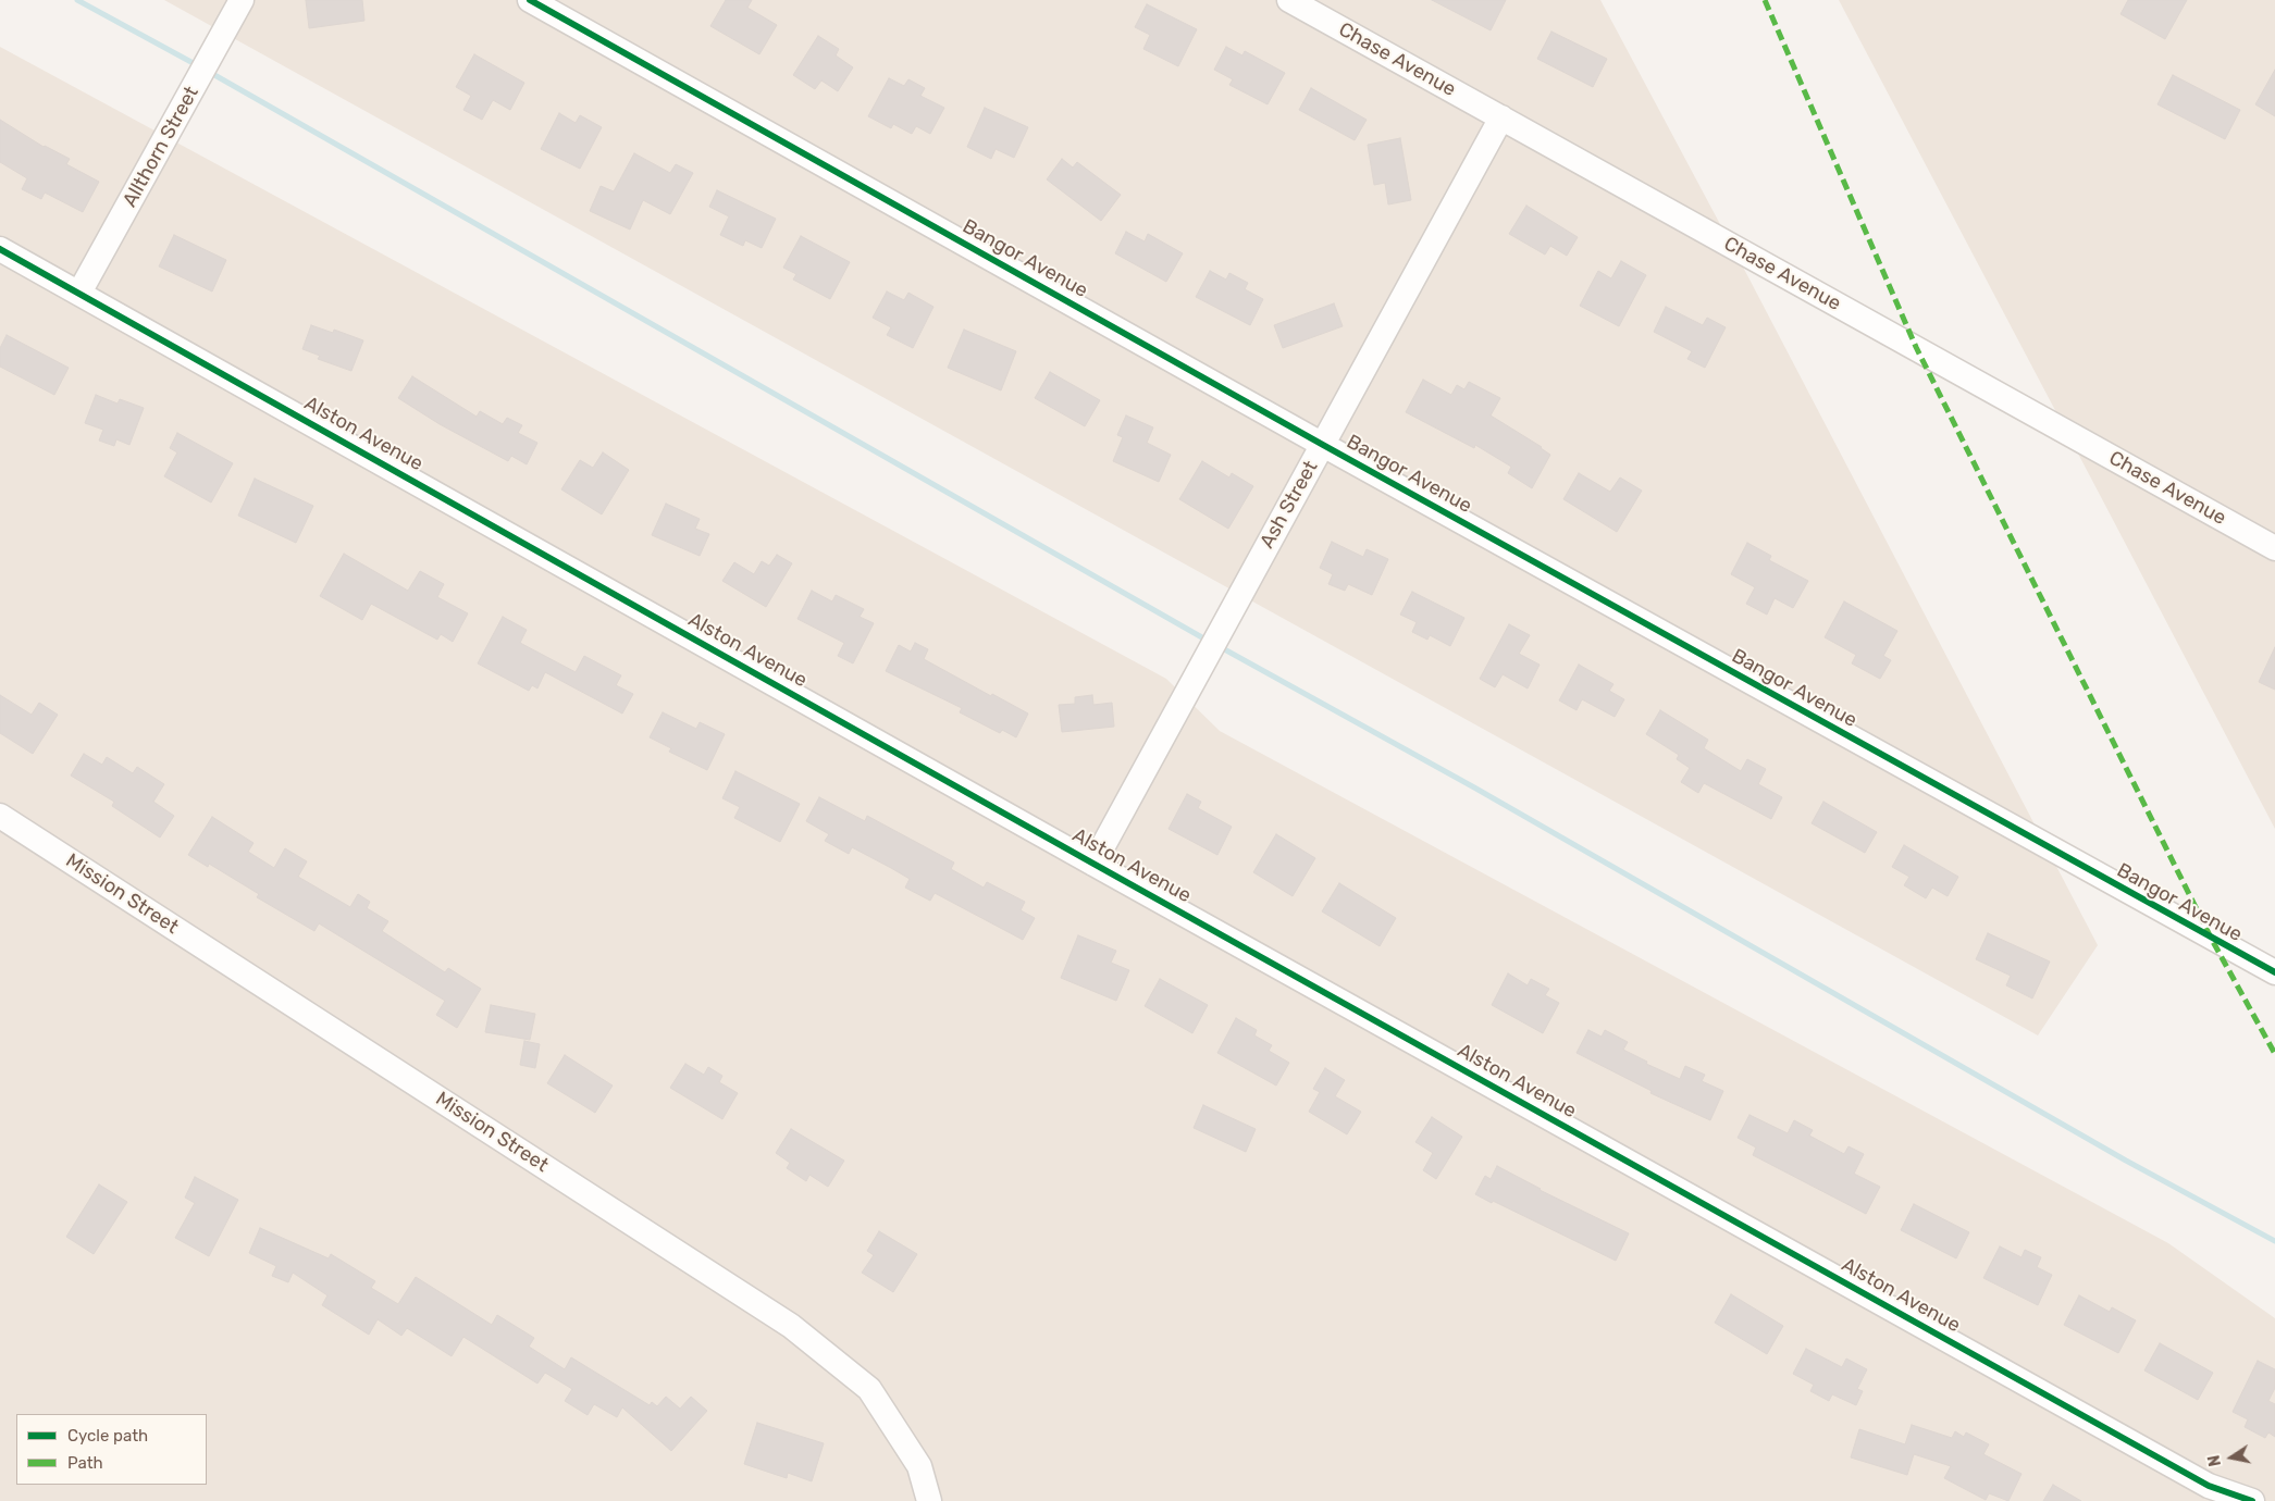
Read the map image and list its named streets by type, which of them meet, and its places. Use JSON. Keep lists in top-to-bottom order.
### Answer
{
  "streets": {
    "street": [
      "Chase Avenue",
      "Allthorn Street",
      "Bangor Avenue",
      "Alston Avenue",
      "Ash Street",
      "Mission Street"
    ]
  },
  "crossings": [
    ["Chase Avenue", "Ash Street"],
    ["Allthorn Street", "Alston Avenue"],
    ["Bangor Avenue", "Ash Street"],
    ["Alston Avenue", "Ash Street"]
  ],
  "legend": ["Cycle path", "Path"],
  "north": "left"
}
